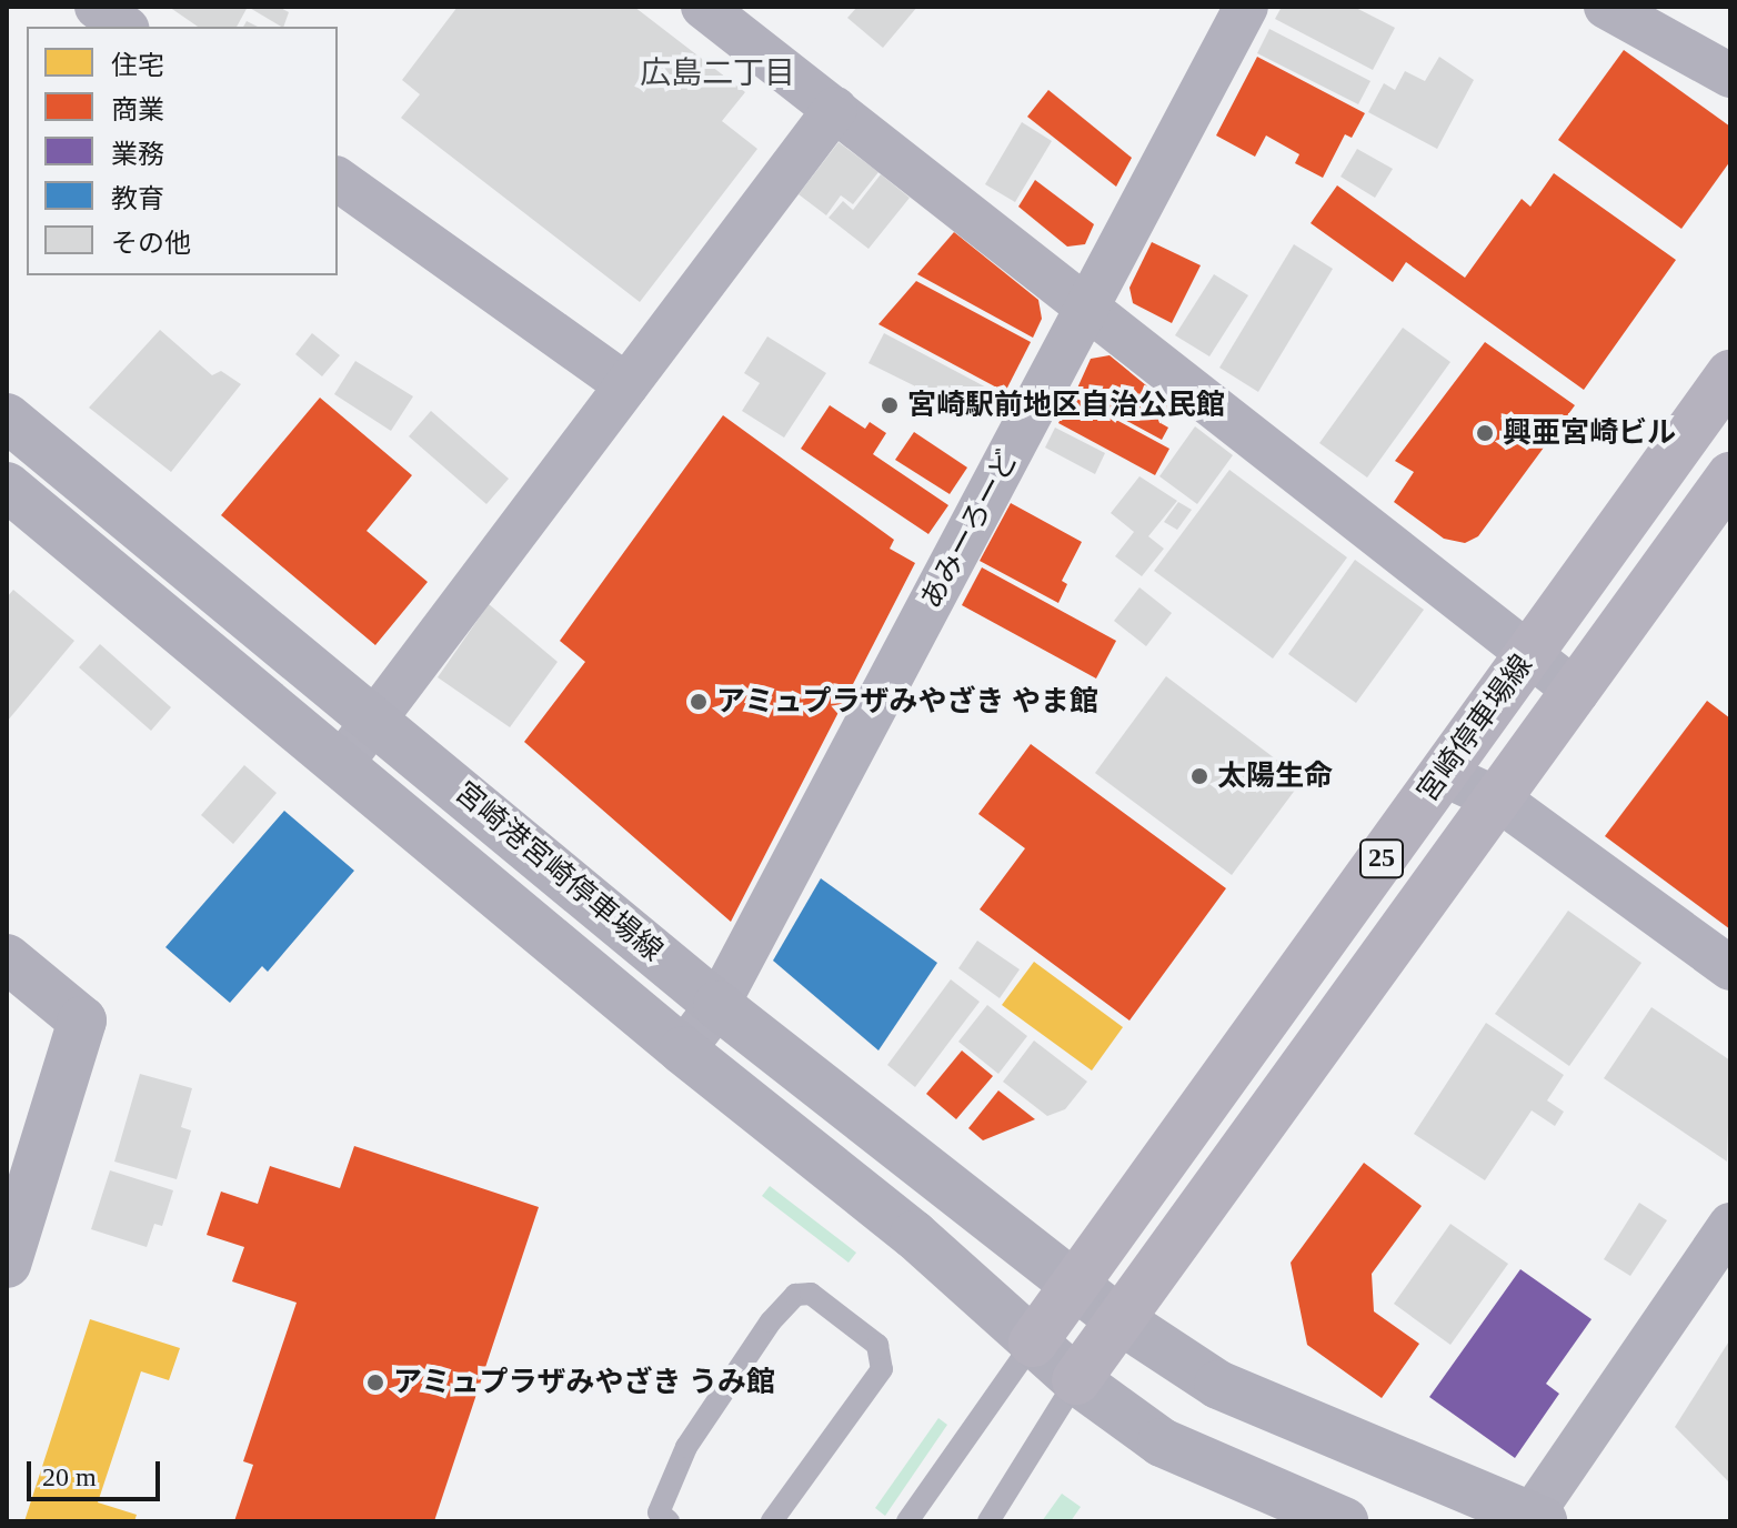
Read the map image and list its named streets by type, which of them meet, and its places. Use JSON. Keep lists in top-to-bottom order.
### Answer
{
  "streets": {
    "main road": ["宮崎停車場線", "25", "宮崎港宮崎停車場線"],
    "street": ["あみーろーど"]
  },
  "crossings": [
    ["あみーろーど", "宮崎港宮崎停車場線"],
    ["宮崎停車場線", "宮崎港宮崎停車場線"],
    ["25", "宮崎港宮崎停車場線"]
  ],
  "districts": ["広島二丁目"],
  "places": [
    "宮崎駅前地区自治公民館",
    "興亜宮崎ビル",
    "アミュプラザみやざき やま館",
    "太陽生命",
    "アミュプラザみやざき うみ館"
  ],
  "legend": [
    "住宅",
    "商業",
    "業務",
    "教育",
    "その他"
  ],
  "scale_bar": "20 m"
}
